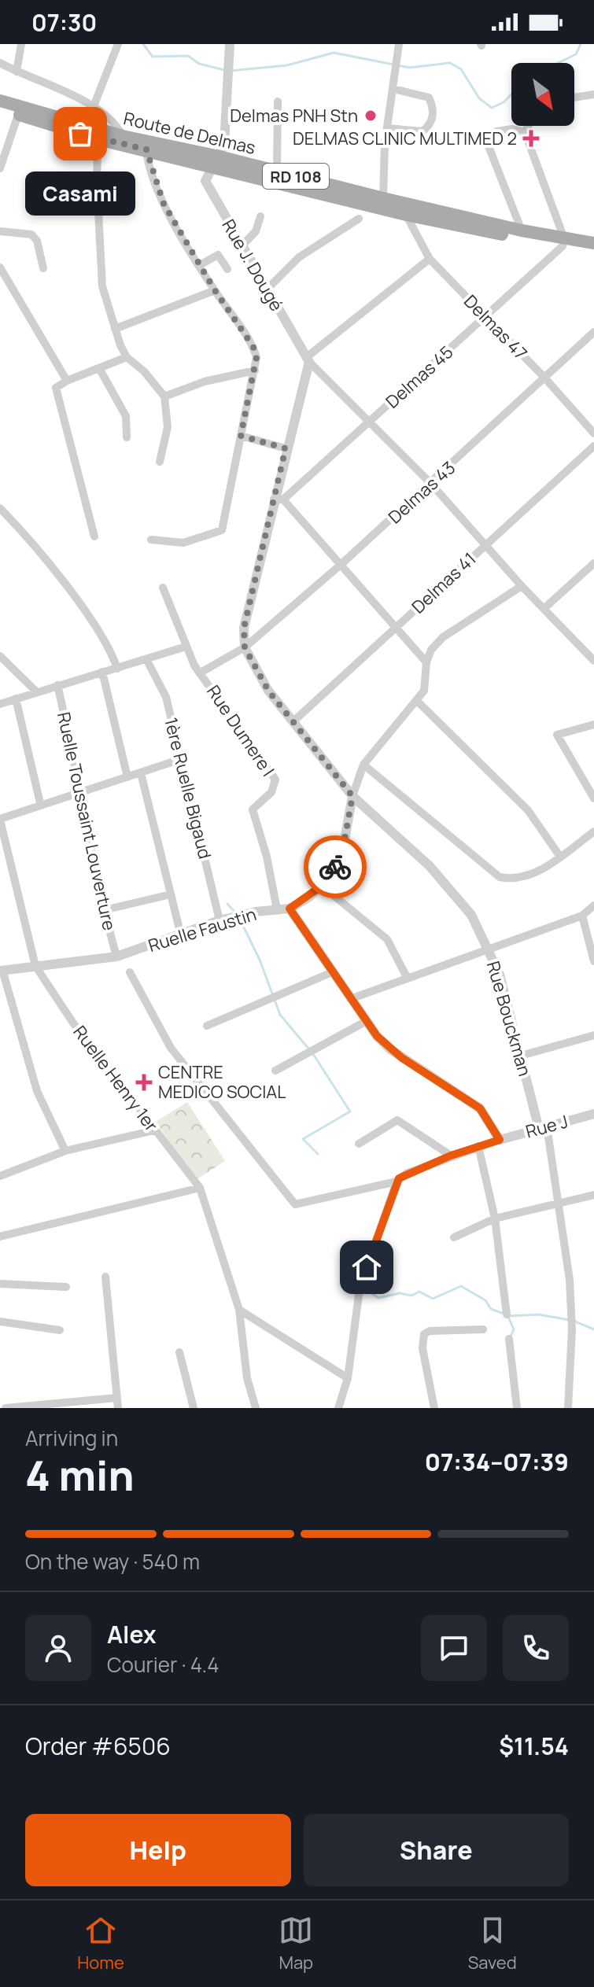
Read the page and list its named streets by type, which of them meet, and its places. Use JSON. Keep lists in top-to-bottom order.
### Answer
{
  "streets": {
    "main road": ["Route de Delmas", "RD 108"],
    "street": [
      "Rue J. Dougé",
      "Delmas 47",
      "Delmas 45",
      "Delmas 43",
      "Delmas 41",
      "Rue Dumere I",
      "1ère Ruelle Bigaud",
      "Ruelle Toussaint Louverture",
      "Ruelle Faustin",
      "Rue Bouckman",
      "Ruelle Henry 1er",
      "Rue J"
    ]
  },
  "crossings": [
    ["Route de Delmas", "Rue J. Dougé"],
    ["Route de Delmas", "Delmas 47"],
    ["Route de Delmas", "Delmas 45"],
    ["Delmas 47", "Delmas 45"],
    ["Delmas 47", "Delmas 43"],
    ["Delmas 43", "Rue Dumere I"],
    ["Delmas 43", "Rue Bouckman"],
    ["Delmas 41", "Rue Bouckman"],
    ["Rue Dumere I", "Ruelle Faustin"],
    ["1ère Ruelle Bigaud", "Ruelle Faustin"],
    ["Ruelle Toussaint Louverture", "Ruelle Faustin"],
    ["Ruelle Faustin", "Ruelle Henry 1er"],
    ["Rue Bouckman", "Rue J"]
  ],
  "places": {
    "other": ["Delmas PNH Stn", "Casami"],
    "health": ["DELMAS CLINIC MULTIMED 2", "CENTRE MEDICO SOCIAL"]
  },
  "north": "bottom right",
  "page": {
    "status": "07:30",
    "bubble": "Casami",
    "heading": ["4 min", "Arriving in", "07:34–07:39"],
    "panel": [
      "Alex",
      "Courier · 4.4",
      "Order #6506",
      "$11.54"
    ],
    "bar": "On the way · 540 m",
    "buttons": ["Help", "Share"],
    "tabs": ["Home", "Map", "Saved"]
  }
}
